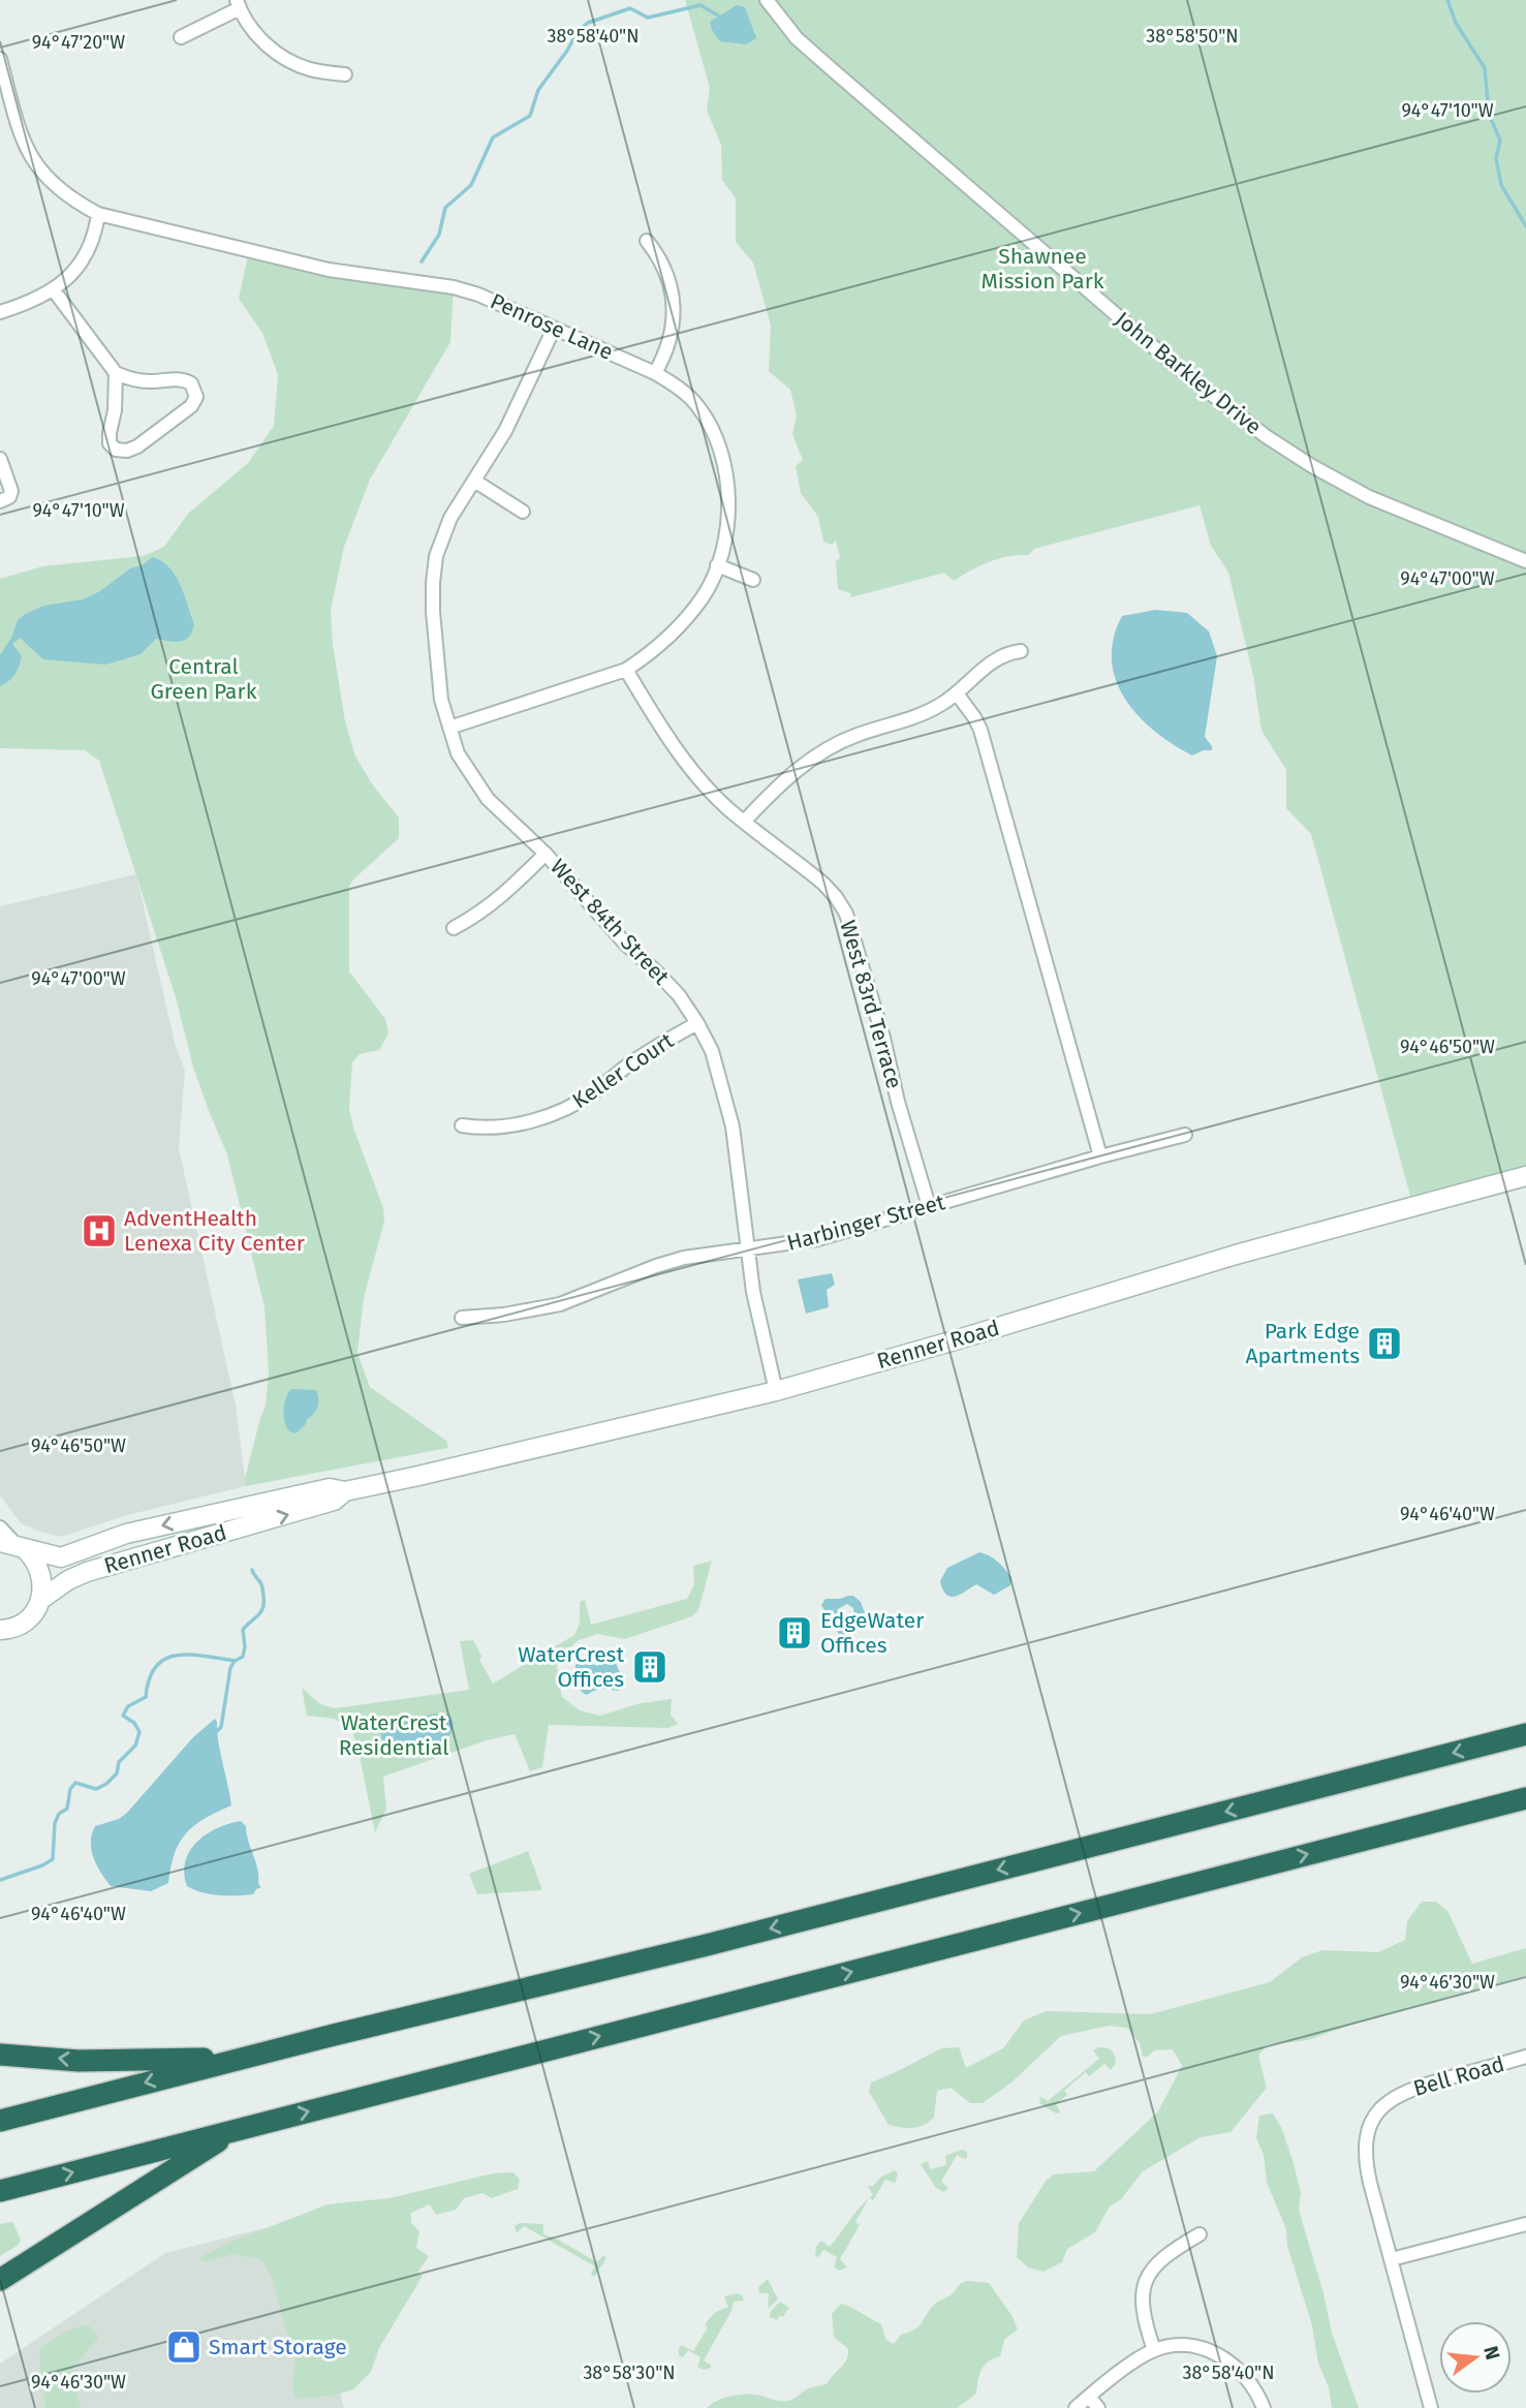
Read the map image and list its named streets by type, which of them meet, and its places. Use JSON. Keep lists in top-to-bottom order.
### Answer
{
  "streets": {
    "main road": ["Renner Road"],
    "street": [
      "Penrose Lane",
      "John Barkley Drive",
      "West 84th Street",
      "West 83rd Terrace",
      "Keller Court",
      "Harbinger Street",
      "Bell Road"
    ]
  },
  "crossings": [
    ["Penrose Lane", "West 84th Street"],
    ["Penrose Lane", "West 83rd Terrace"],
    ["West 84th Street", "Keller Court"],
    ["West 84th Street", "Harbinger Street"],
    ["West 84th Street", "Renner Road"],
    ["West 83rd Terrace", "Harbinger Street"]
  ],
  "parks": ["Shawnee Mission Park", "Central Green Park", "WaterCrest Residential"],
  "places": {
    "hospital": ["AdventHealth Lenexa City Center"],
    "building": ["Park Edge Apartments", "EdgeWater Offices", "WaterCrest Offices"],
    "shop": ["Smart Storage"]
  },
  "north": "right",
  "coordinates": [
    "38°58'50\"N",
    "38°58'40\"N",
    "94°47'20\"W",
    "94°47'10\"W",
    "94°47'00\"W",
    "94°46'50\"W",
    "94°46'40\"W",
    "94°46'30\"W",
    "38°58'30\"N"
  ]
}
